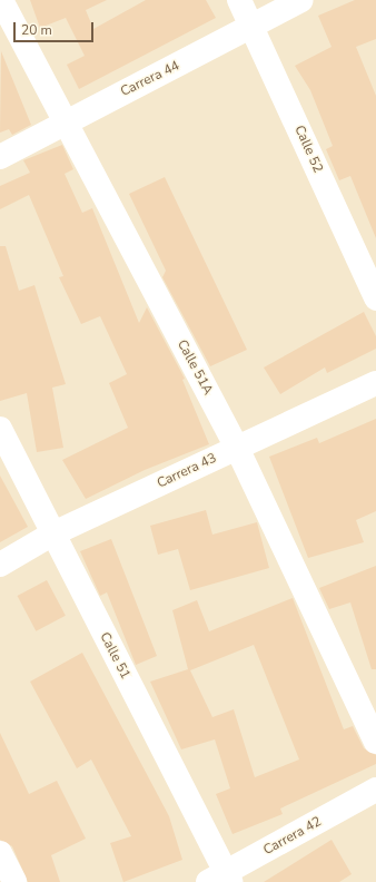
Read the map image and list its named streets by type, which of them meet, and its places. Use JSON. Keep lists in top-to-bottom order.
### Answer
{
  "streets": {
    "street": [
      "Carrera 44",
      "Calle 52",
      "Calle 51A",
      "Carrera 43",
      "Calle 51",
      "Carrera 42"
    ]
  },
  "crossings": [
    ["Carrera 44", "Calle 52"],
    ["Carrera 44", "Calle 51A"],
    ["Calle 51A", "Carrera 43"],
    ["Carrera 43", "Calle 51"],
    ["Calle 51", "Carrera 42"]
  ],
  "scale_bar": "20 m"
}
